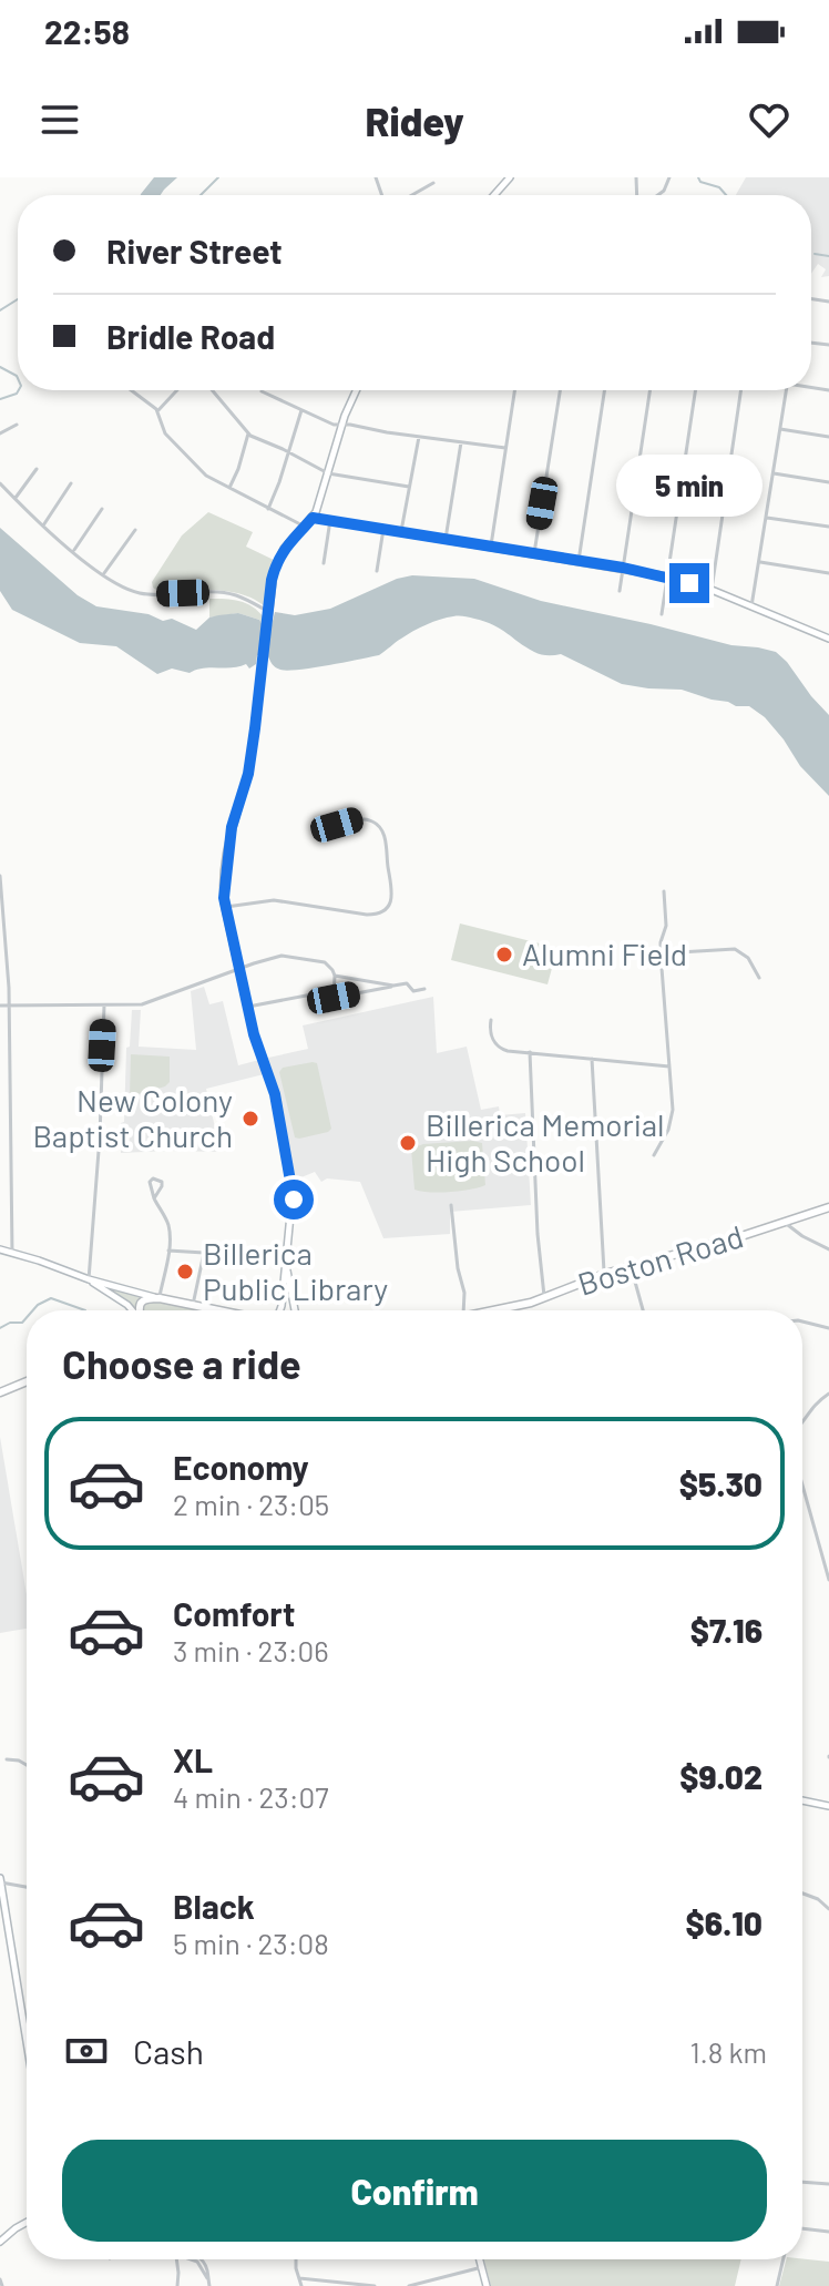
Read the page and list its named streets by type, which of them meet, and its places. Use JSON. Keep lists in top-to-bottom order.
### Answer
{
  "streets": {
    "main road": ["Boston Road"]
  },
  "places": [
    "Alumni Field",
    "New Colony Baptist Church",
    "Billerica Memorial High School",
    "Billerica Public Library"
  ],
  "page": {
    "status": "22:58",
    "header": "Ridey",
    "banner": ["River Street", "Bridle Road"],
    "bubble": "5 min",
    "heading": "Choose a ride",
    "list": [
      {
        "name": "Economy",
        "note": "2 min · 23:05",
        "value": "$5.30"
      },
      {
        "name": "Comfort",
        "note": "3 min · 23:06",
        "value": "$7.16"
      },
      {
        "name": "XL",
        "note": "4 min · 23:07",
        "value": "$9.02"
      },
      {
        "name": "Black",
        "note": "5 min · 23:08",
        "value": "$6.10"
      }
    ],
    "pay": ["Cash", "1.8 km"],
    "buttons": "Confirm"
  }
}
